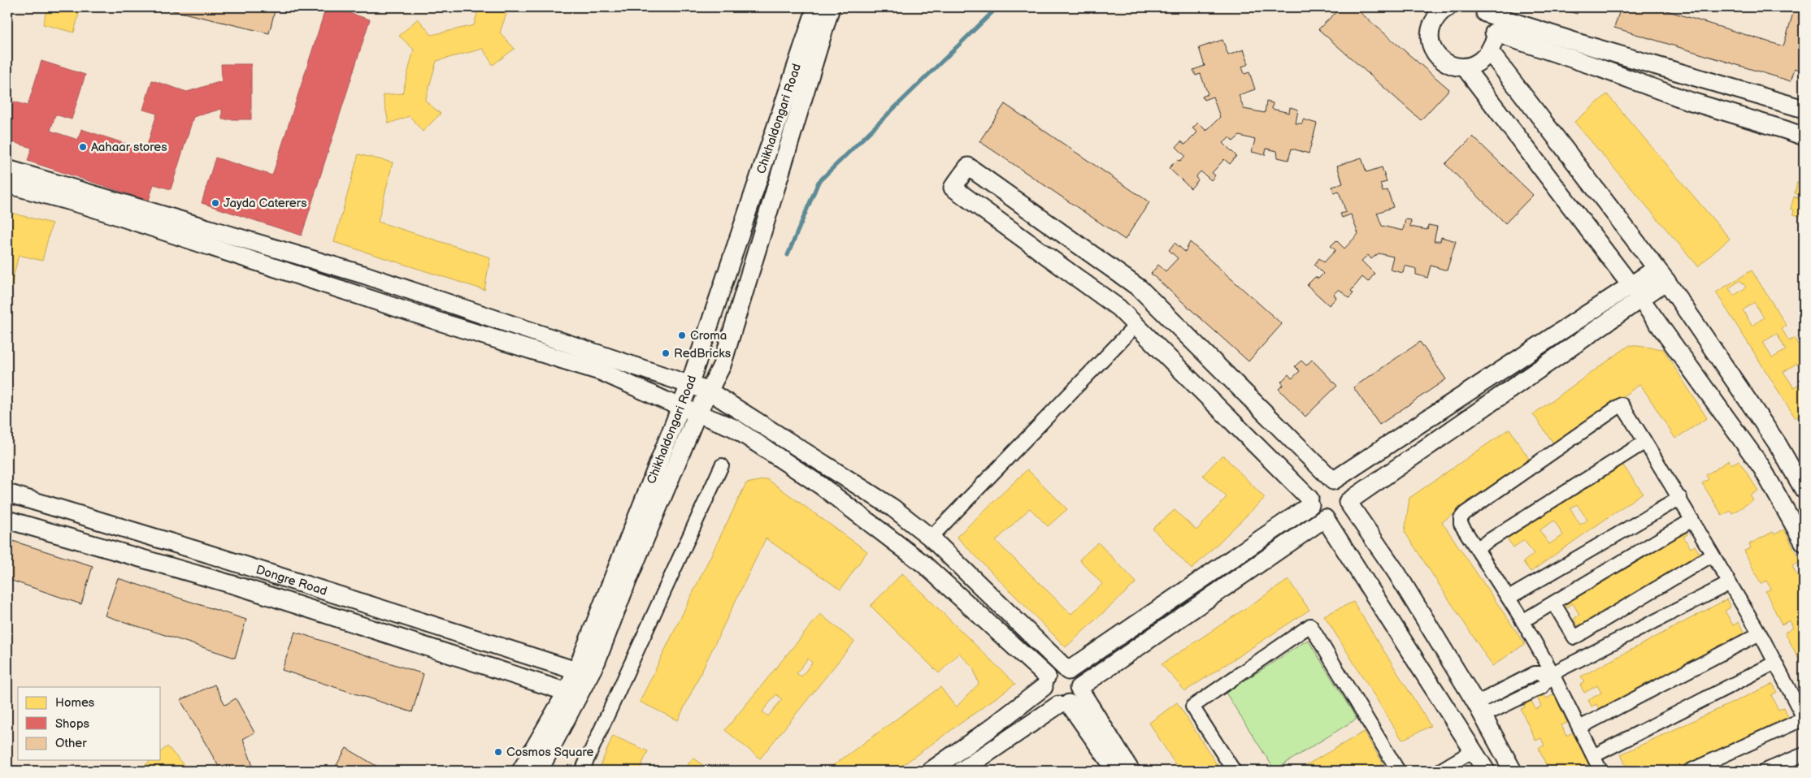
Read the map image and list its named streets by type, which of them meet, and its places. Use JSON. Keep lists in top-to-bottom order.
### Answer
{
  "streets": {
    "street": ["Chikhaldongari Road", "Dongre Road"]
  },
  "crossings": [
    ["Chikhaldongari Road", "Dongre Road"]
  ],
  "places": [
    "Aahaar stores",
    "Jayda Caterers",
    "Croma",
    "RedBricks",
    "Cosmos Square"
  ],
  "legend": ["Homes", "Shops", "Other"]
}
